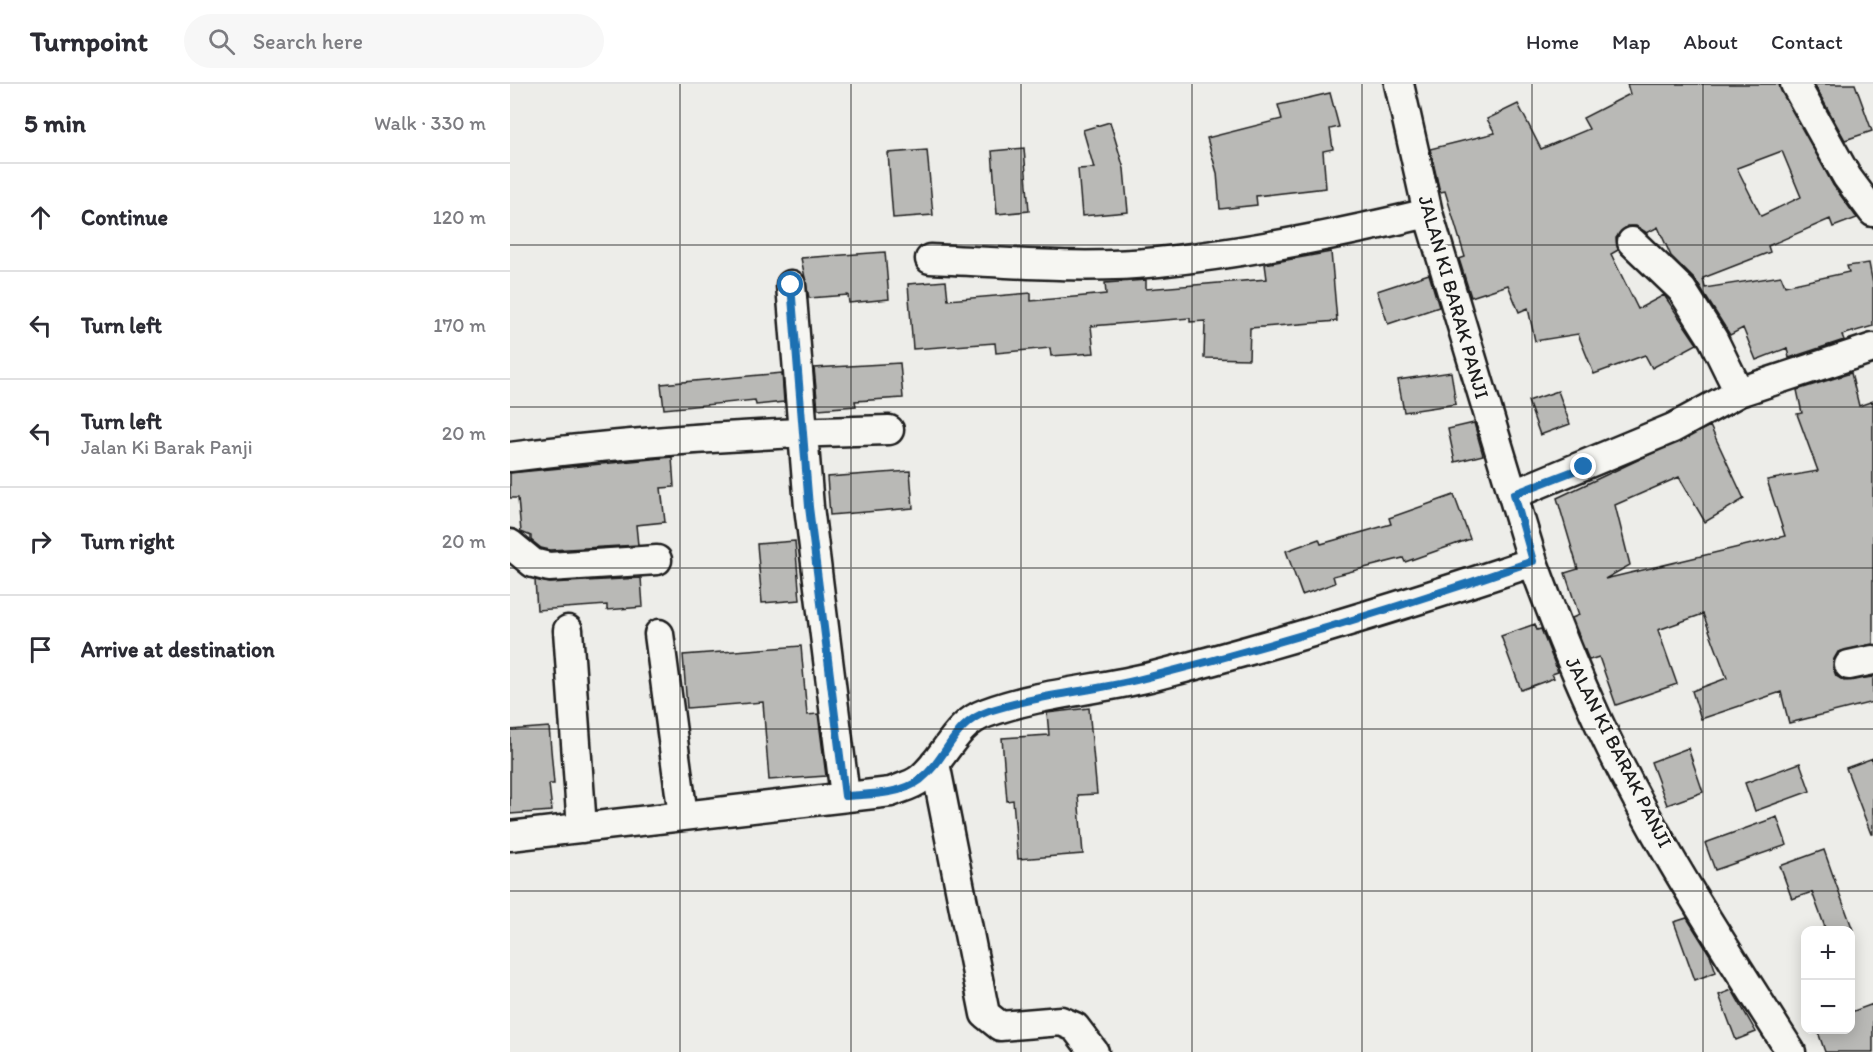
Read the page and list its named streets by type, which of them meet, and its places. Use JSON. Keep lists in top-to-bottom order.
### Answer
{
  "streets": {
    "street": ["JALAN KI BARAK PANJI"]
  },
  "page": {
    "header": "Turnpoint",
    "search": "Search here",
    "nav": [
      "Home",
      "Map",
      "About",
      "Contact"
    ],
    "heading": ["5 min", "Walk · 330 m"],
    "list": [
      ["Continue", "120 m"],
      ["Turn left", "170 m"],
      ["Turn left", "Jalan Ki Barak Panji", "20 m"],
      ["Turn right", "20 m"],
      "Arrive at destination"
    ],
    "map_buttons": ["+", "−"]
  }
}
